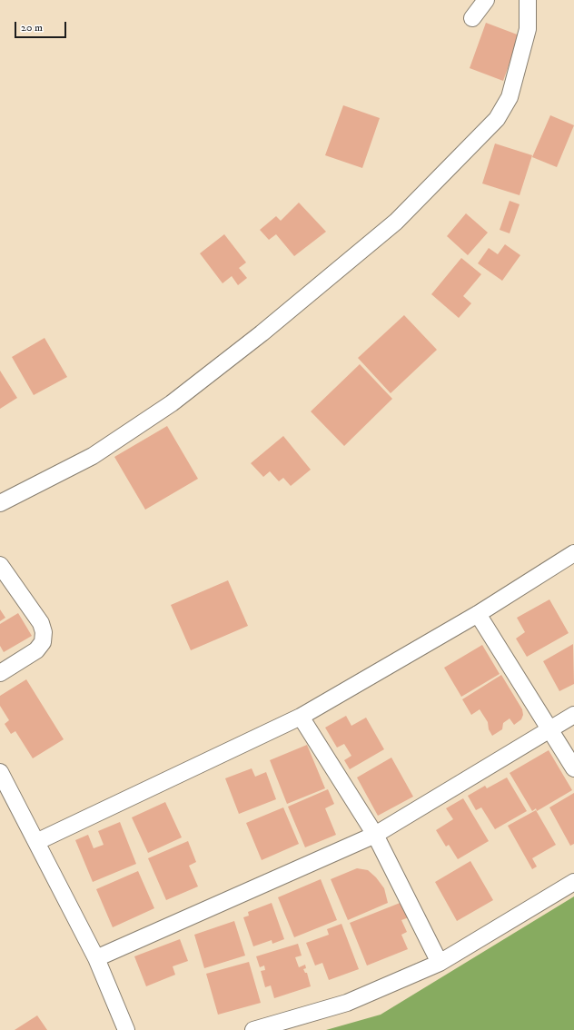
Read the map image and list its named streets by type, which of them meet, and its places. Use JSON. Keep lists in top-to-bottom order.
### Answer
{
  "scale_bar": "20 m"
}
